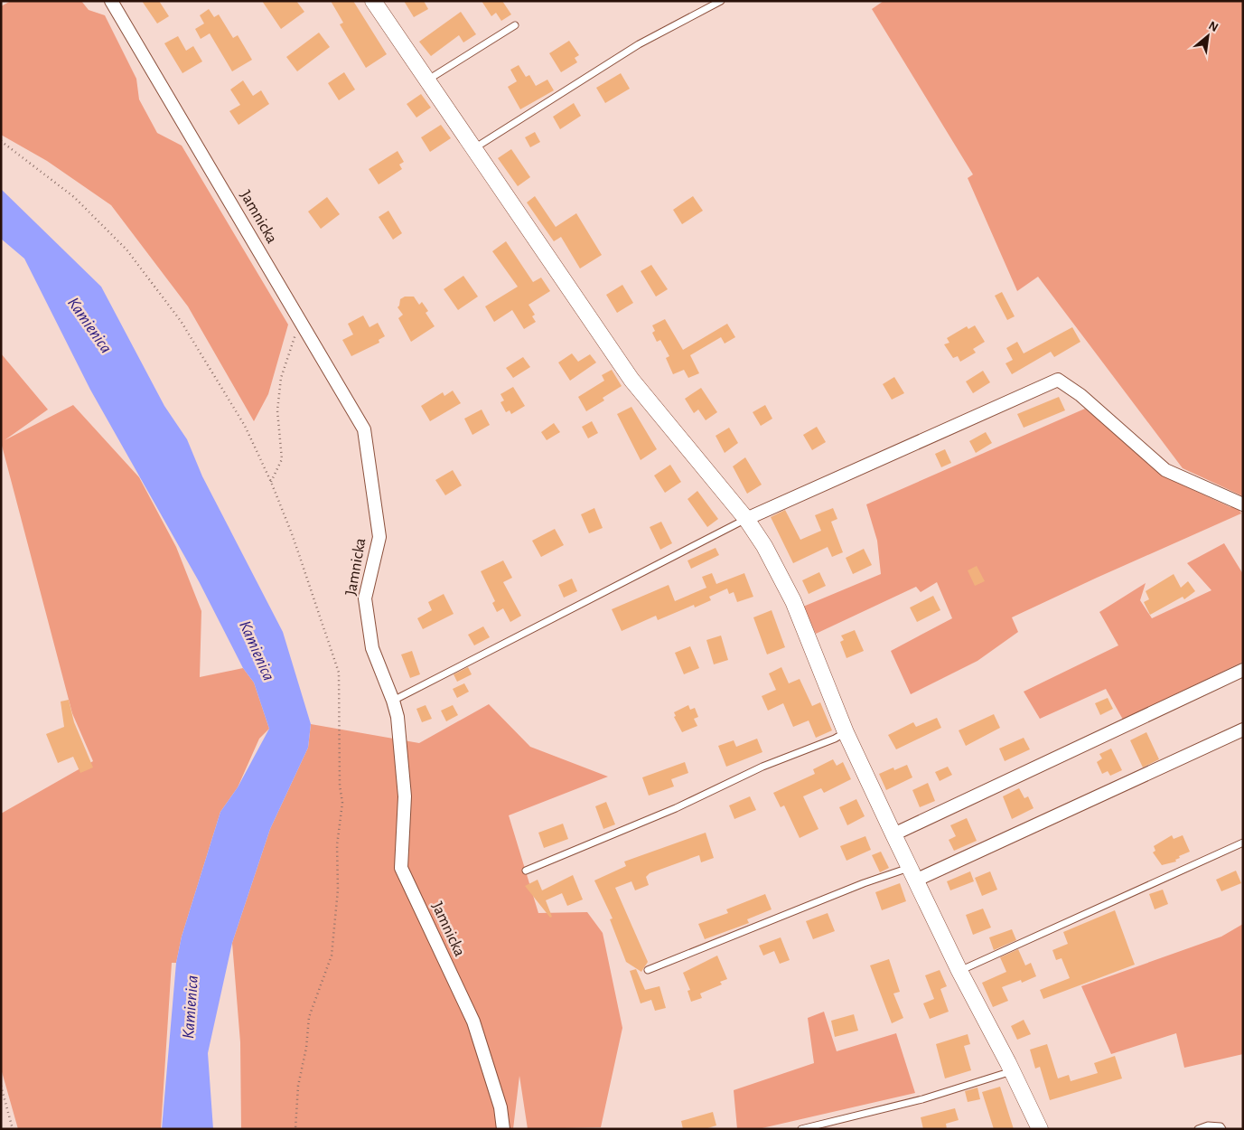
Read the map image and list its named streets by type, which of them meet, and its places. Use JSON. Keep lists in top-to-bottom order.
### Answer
{
  "streets": {
    "street": ["Jamnicka"]
  },
  "water": ["Kamienica"],
  "north": "top right"
}
